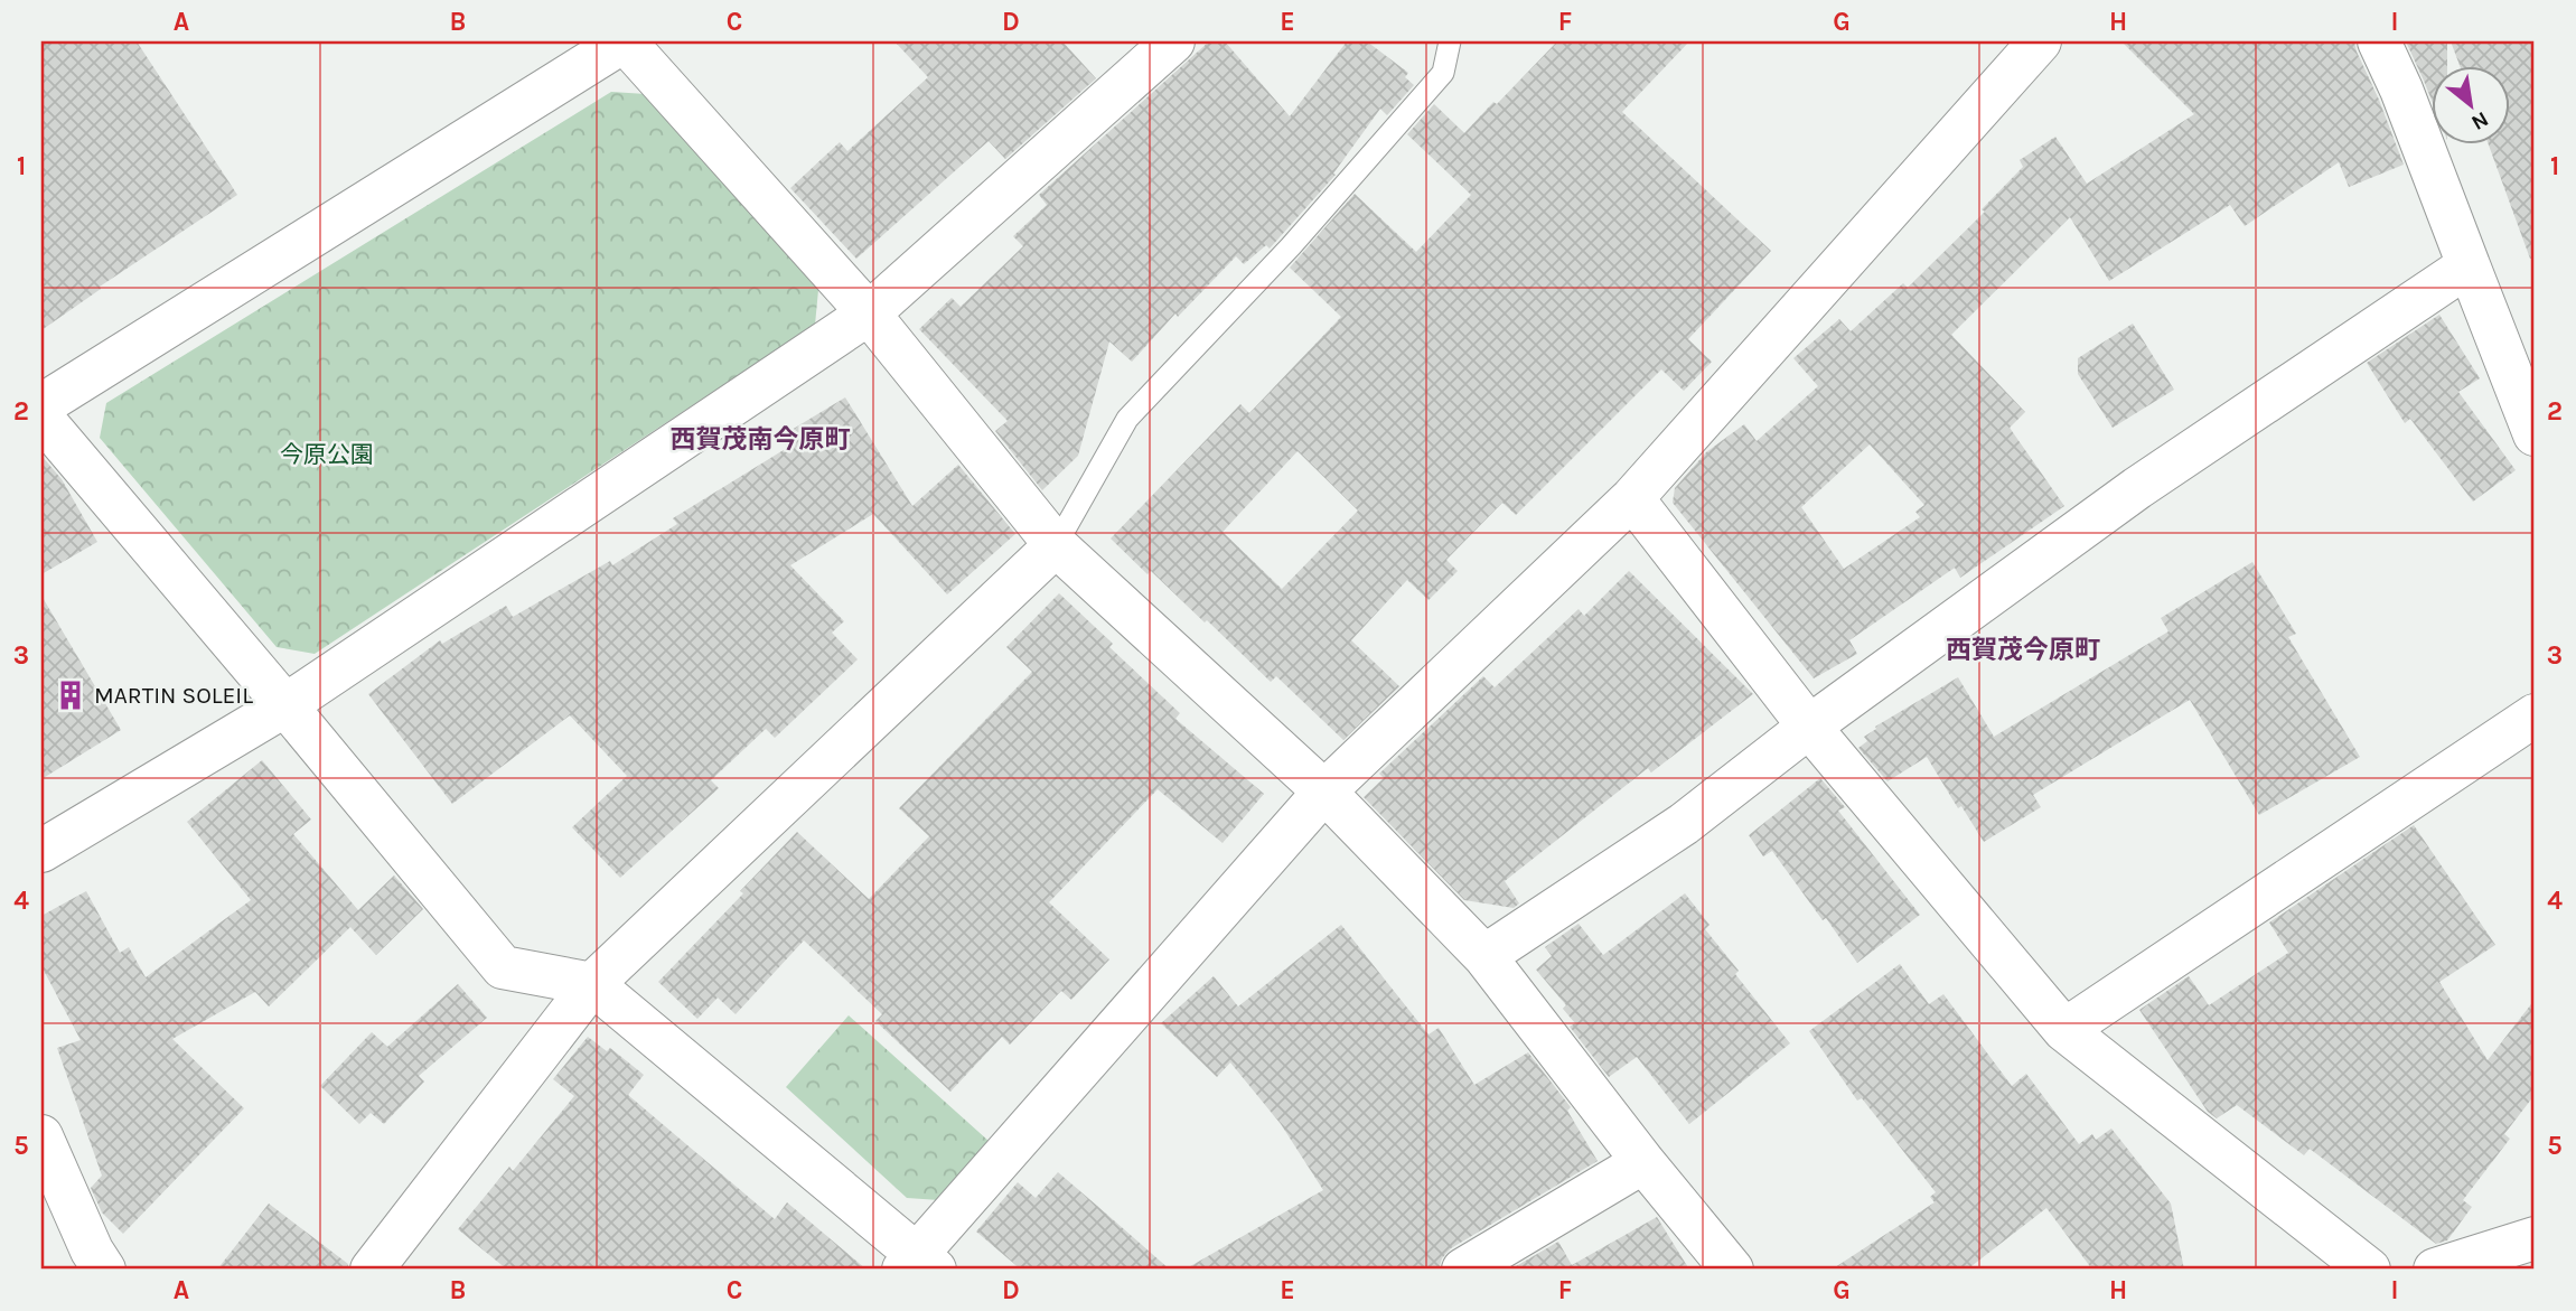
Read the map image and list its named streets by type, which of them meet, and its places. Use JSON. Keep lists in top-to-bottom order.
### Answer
{
  "districts": ["西賀茂南今原町", "西賀茂今原町"],
  "parks": ["今原公園"],
  "places": {
    "building": ["MARTIN SOLEIL"]
  },
  "north": "bottom right",
  "grid": {
    "columns": [
      "A",
      "B",
      "C",
      "D",
      "E",
      "F",
      "G",
      "H",
      "I"
    ],
    "rows": [
      "1",
      "2",
      "3",
      "4",
      "5"
    ]
  }
}
